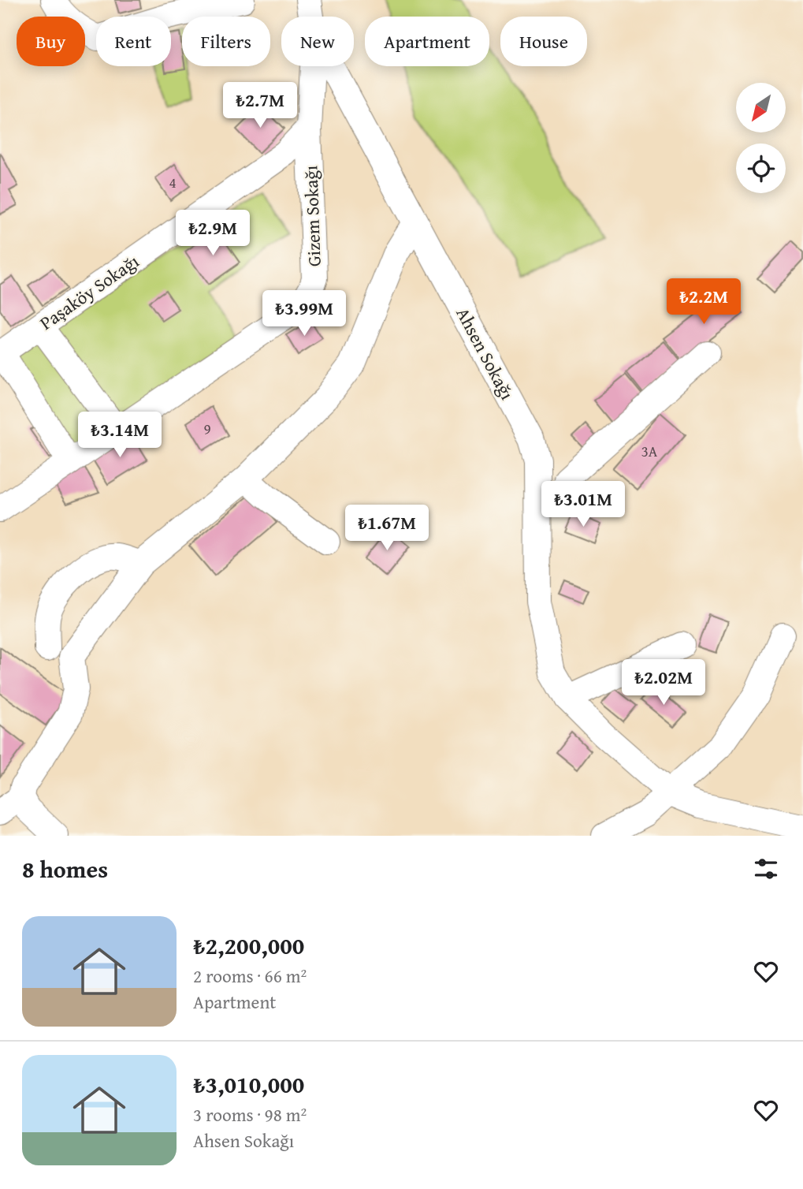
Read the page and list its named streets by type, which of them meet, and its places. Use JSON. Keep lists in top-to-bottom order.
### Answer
{
  "streets": {
    "street": ["Gizem Sokağı", "Paşaköy Sokağı", "Ahsen Sokağı"]
  },
  "crossings": [
    ["Gizem Sokağı", "Paşaköy Sokağı"]
  ],
  "house_numbers": ["4", "9", "3A"],
  "north": "bottom left",
  "page": {
    "chip": [
      "Buy",
      "Rent",
      "Filters",
      "New",
      "Apartment",
      "House"
    ],
    "price": [
      "₺2.7M",
      "₺2.9M",
      "₺2.2M",
      "₺3.99M",
      "₺3.14M",
      "₺3.01M",
      "₺1.67M",
      "₺2.02M"
    ],
    "heading": "8 homes",
    "list": [
      {
        "name": "₺2,200,000",
        "note": "2 rooms · 66 m² · Apartment"
      },
      {
        "name": "₺3,010,000",
        "note": "3 rooms · 98 m² · Ahsen Sokağı"
      }
    ]
  }
}
